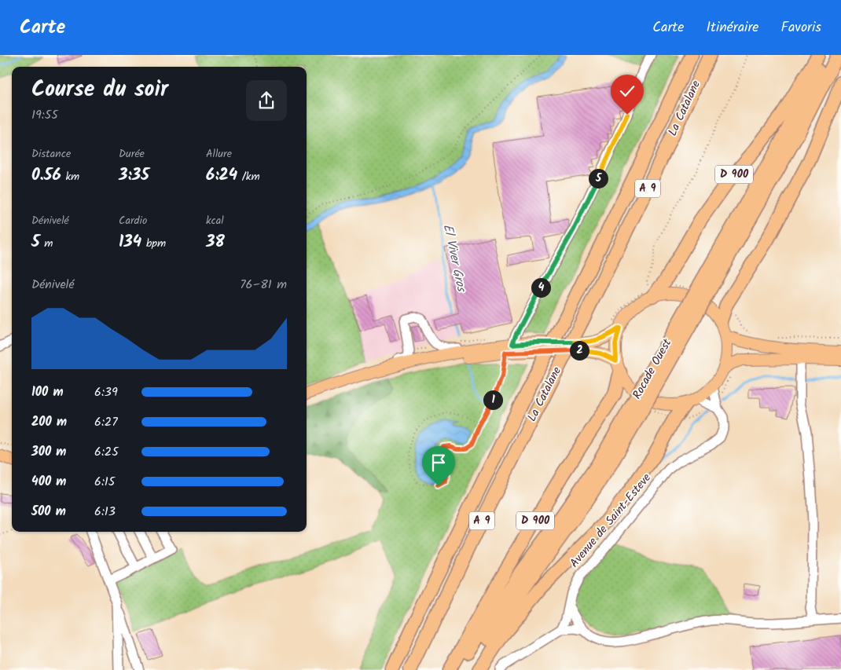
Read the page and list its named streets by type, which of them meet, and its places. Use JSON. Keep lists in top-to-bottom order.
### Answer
{
  "streets": {
    "highway": [
      "La Catalane",
      "D 900",
      "A 9",
      "Rocade Ouest"
    ],
    "street": ["Avenue de Saint-Esteve"]
  },
  "crossings": [
    ["D 900", "Avenue de Saint-Esteve"]
  ],
  "water": ["El Viver Gros"],
  "page": {
    "header": "Carte",
    "nav": ["Carte", "Itinéraire", "Favoris"],
    "heading": ["Course du soir", "19:55"],
    "stats": [
      ["Distance", "0.56 km"],
      ["Durée", "3:35"],
      ["Allure", "6:24 /km"],
      ["Dénivelé", "5 m"],
      ["Cardio", "134 bpm"],
      ["kcal", "38"]
    ],
    "pins": [
      "5",
      "4",
      "2",
      "1"
    ],
    "chart": ["Dénivelé", "76–81 m"],
    "list": [
      {
        "name": "100 m",
        "note": "6:39"
      },
      {
        "name": "200 m",
        "note": "6:27"
      },
      {
        "name": "300 m",
        "note": "6:25"
      },
      {
        "name": "400 m",
        "note": "6:15"
      },
      {
        "name": "500 m",
        "note": "6:13"
      }
    ]
  }
}
